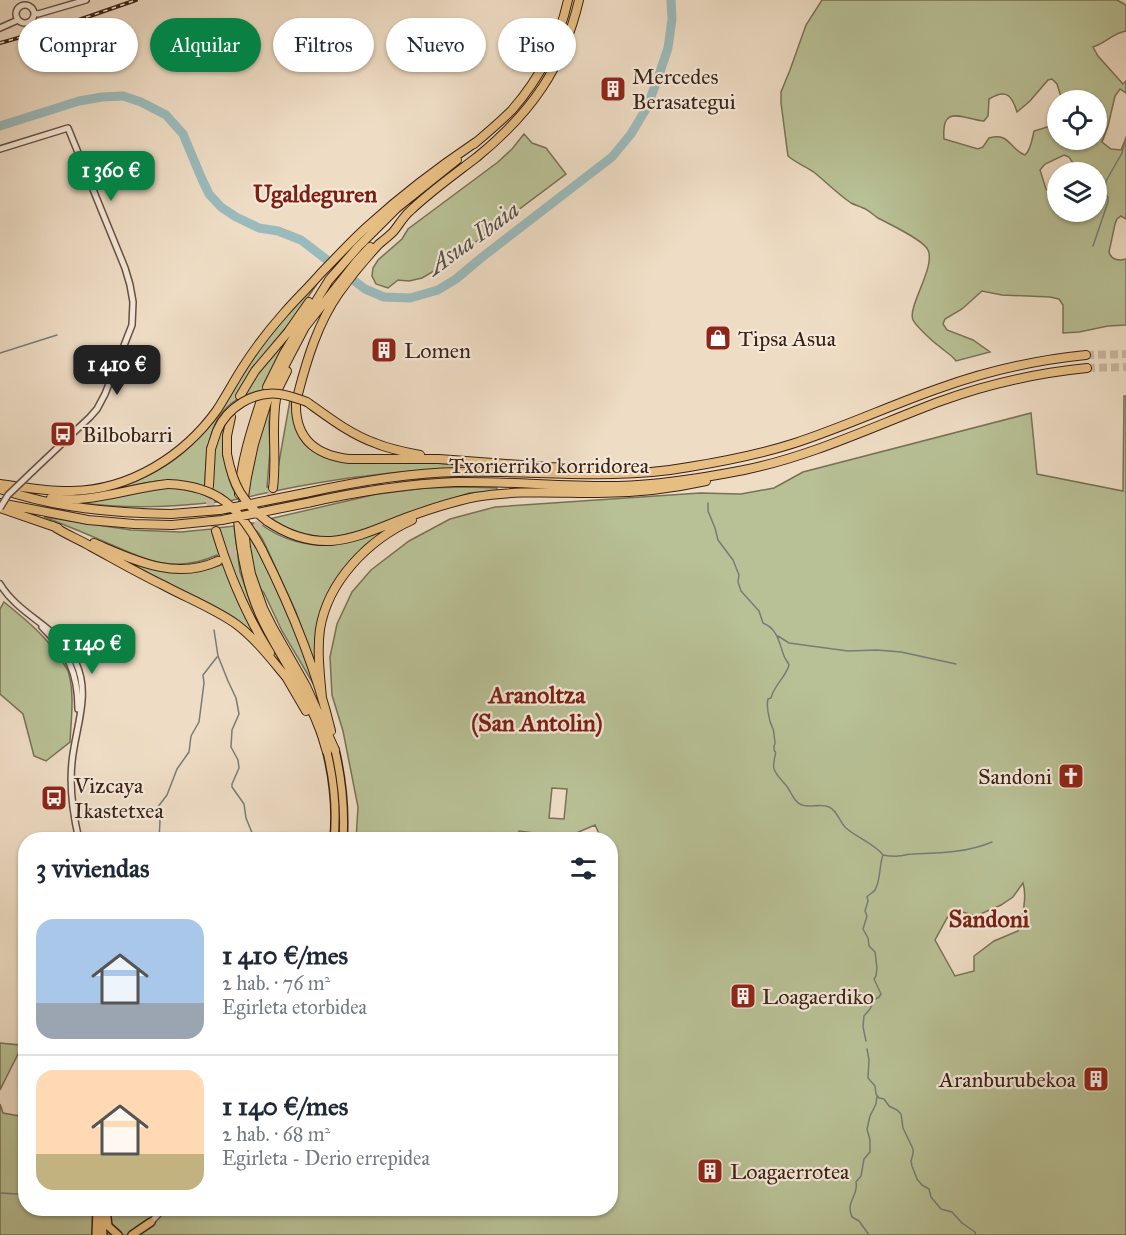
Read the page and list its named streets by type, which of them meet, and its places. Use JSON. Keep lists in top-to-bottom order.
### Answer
{
  "streets": {
    "highway": ["Txorierriko korridorea"]
  },
  "districts": ["Ugaldeguren", "Aranoltza (San Antolin)", "Sandoni"],
  "water": ["Asua Ibaia"],
  "places": {
    "building": [
      "Mercedes Berasategui",
      "Lomen",
      "Loagaerdiko",
      "Aranburubekoa",
      "Loagaerrotea"
    ],
    "shop": ["Tipsa Asua"],
    "bus stop": ["Bilbobarri", "Vizcaya Ikastetxea"],
    "church": ["Sandoni"]
  },
  "page": {
    "chip": [
      "Comprar",
      "Alquilar",
      "Filtros",
      "Nuevo",
      "Piso"
    ],
    "price": ["1 360 €", "1 410 €", "1 140 €"],
    "heading": "3 viviendas",
    "list": [
      {
        "name": "1 410 €/mes",
        "note": "2 hab. · 76 m² · Egirleta etorbidea"
      },
      {
        "name": "1 140 €/mes",
        "note": "2 hab. · 68 m² · Egirleta - Derio errepidea"
      }
    ]
  }
}
